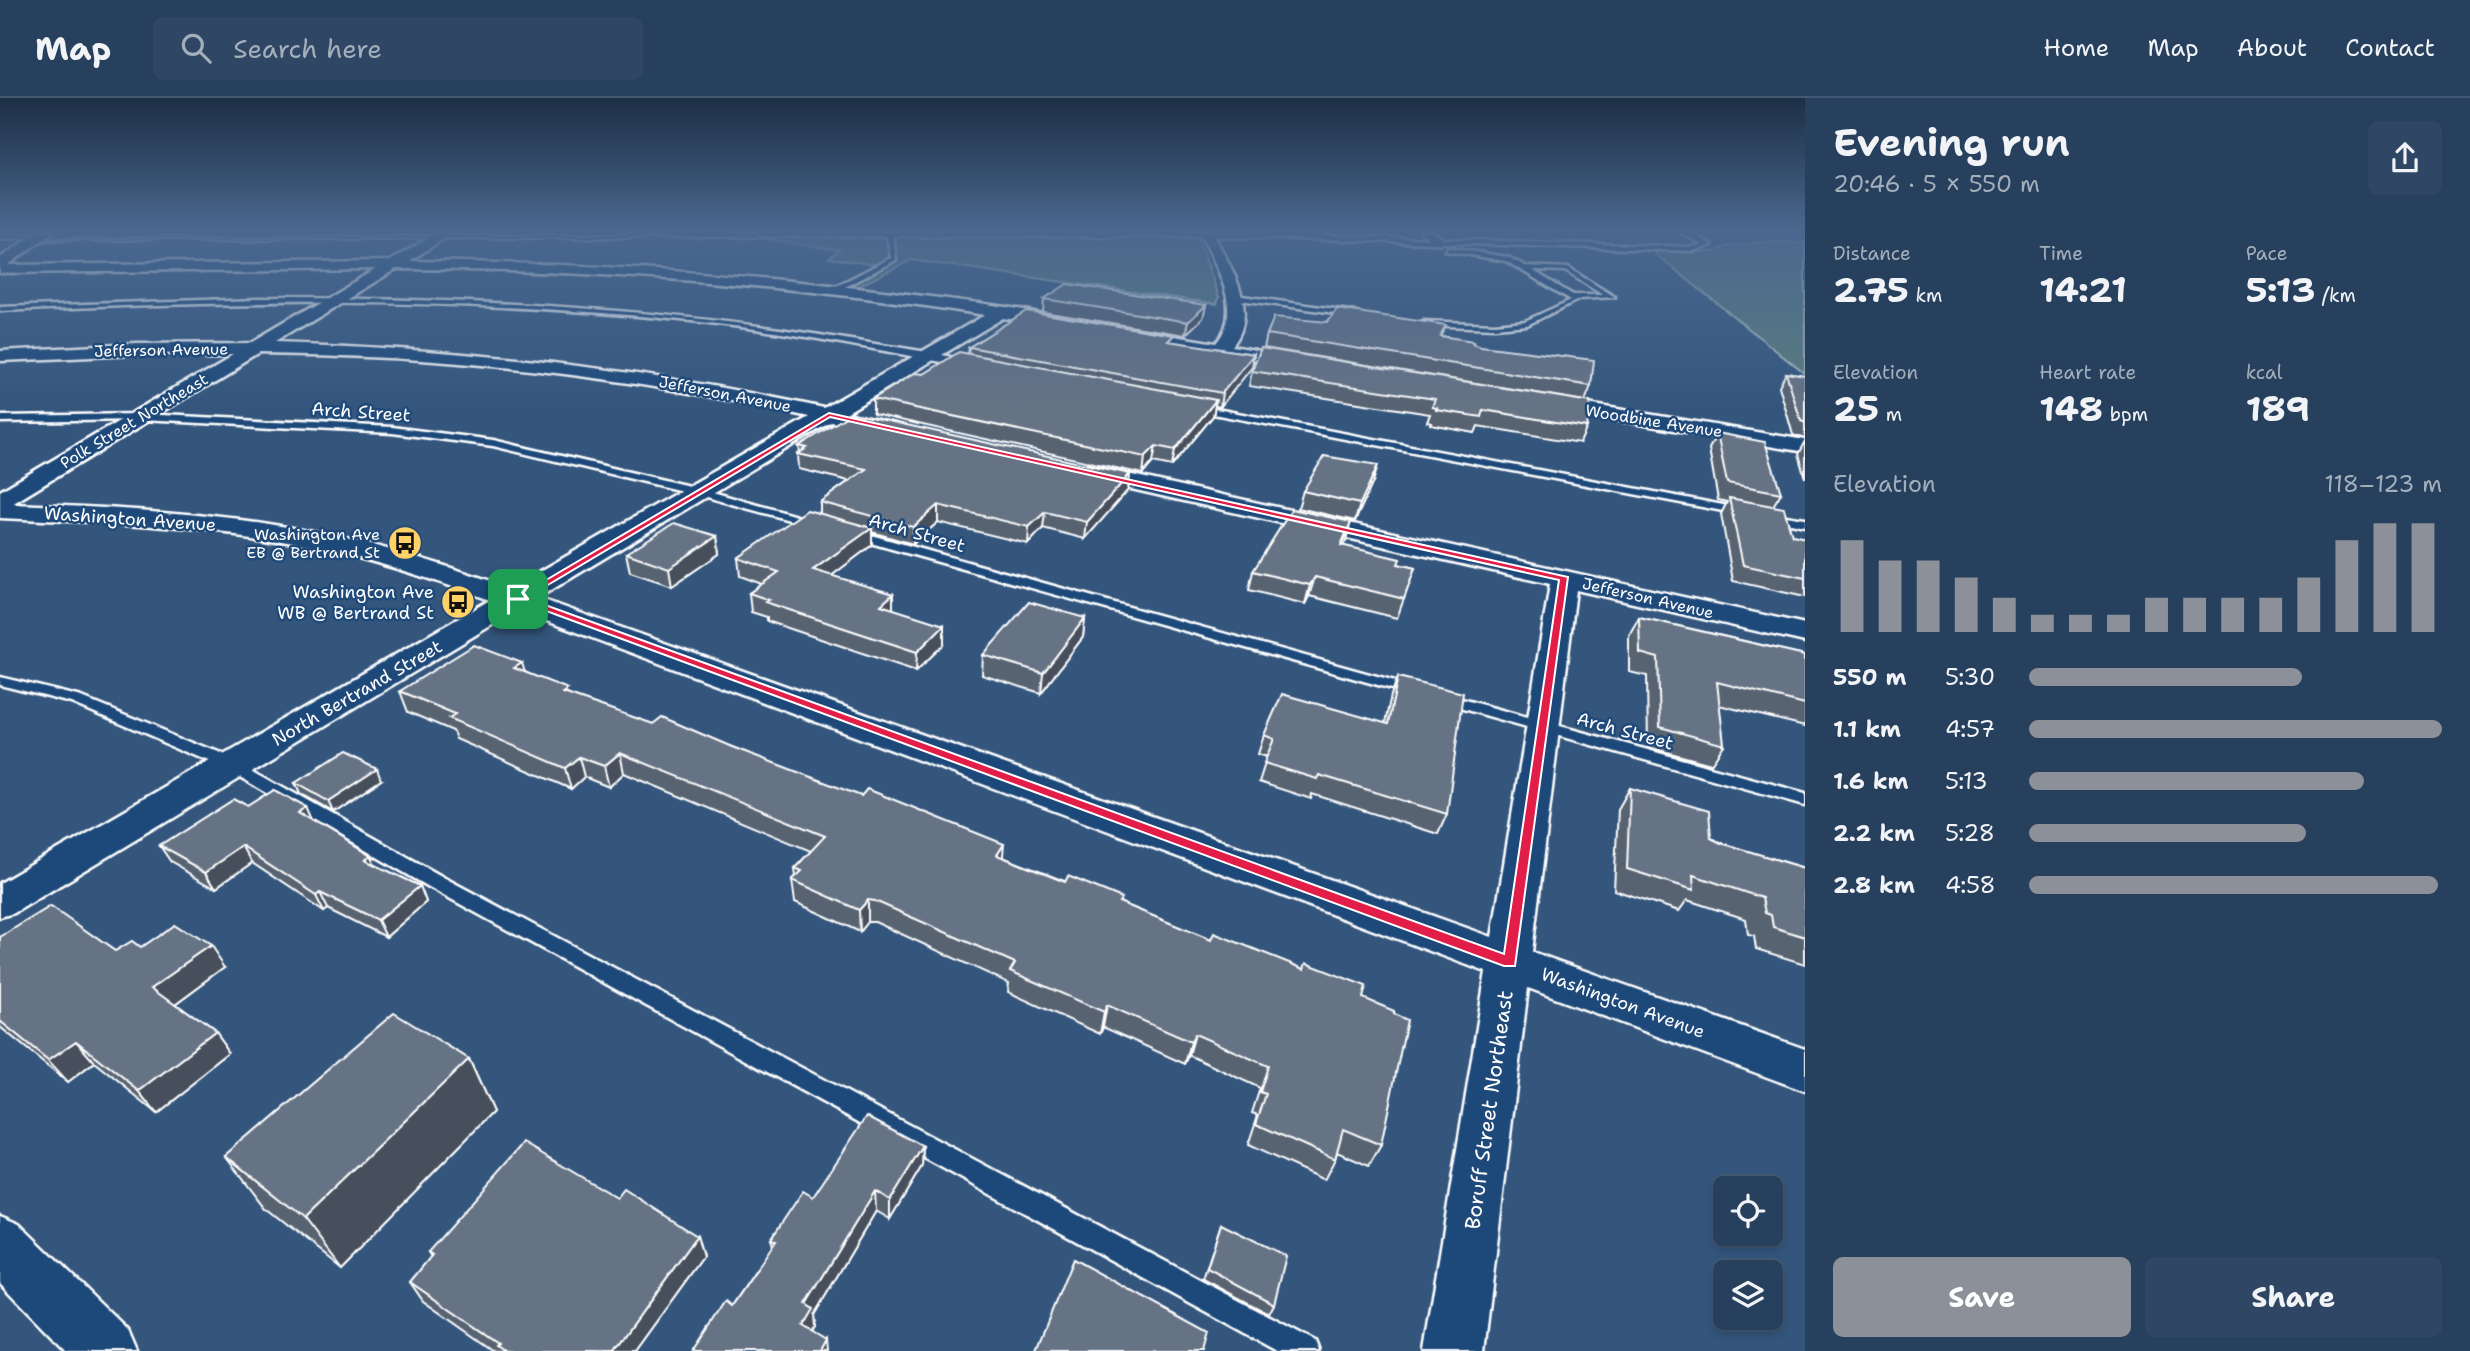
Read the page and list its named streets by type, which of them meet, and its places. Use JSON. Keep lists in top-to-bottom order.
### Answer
{
  "streets": {
    "street": [
      "Jefferson Avenue",
      "Polk Street Northeast",
      "Woodbine Avenue",
      "Washington Avenue",
      "North Bertrand Street",
      "Boruff Street Northeast"
    ],
    "lane": ["Arch Street"]
  },
  "crossings": [
    ["Jefferson Avenue", "Polk Street Northeast"],
    ["Jefferson Avenue", "North Bertrand Street"],
    ["Jefferson Avenue", "Boruff Street Northeast"],
    ["Arch Street", "Polk Street Northeast"],
    ["Arch Street", "North Bertrand Street"],
    ["Arch Street", "Boruff Street Northeast"],
    ["Washington Avenue", "North Bertrand Street"],
    ["Washington Avenue", "Boruff Street Northeast"]
  ],
  "places": {
    "bus stop": ["Washington Ave EB @ Bertrand St", "Washington Ave WB @ Bertrand St"]
  },
  "page": {
    "header": "Map",
    "search": "Search here",
    "nav": [
      "Home",
      "Map",
      "About",
      "Contact"
    ],
    "heading": ["Evening run", "20:46 · 5 × 550 m"],
    "stats": [
      ["Distance", "2.75 km"],
      ["Time", "14:21"],
      ["Pace", "5:13 /km"],
      ["Elevation", "25 m"],
      ["Heart rate", "148 bpm"],
      ["kcal", "189"]
    ],
    "chart": ["Elevation", "118–123 m"],
    "list": [
      {
        "name": "550 m",
        "note": "5:30"
      },
      {
        "name": "1.1 km",
        "note": "4:57"
      },
      {
        "name": "1.6 km",
        "note": "5:13"
      },
      {
        "name": "2.2 km",
        "note": "5:28"
      },
      {
        "name": "2.8 km",
        "note": "4:58"
      }
    ],
    "buttons": ["Save", "Share"]
  }
}
